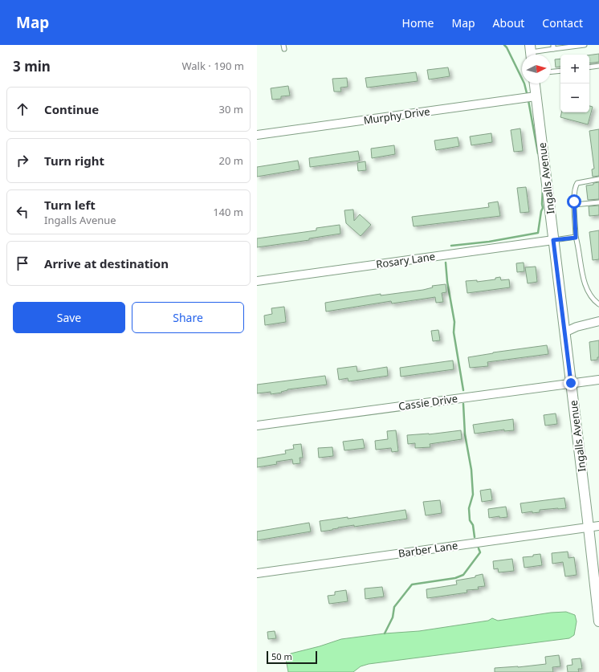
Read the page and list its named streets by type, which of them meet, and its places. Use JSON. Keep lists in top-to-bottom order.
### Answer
{
  "streets": {
    "street": [
      "Murphy Drive",
      "Ingalls Avenue",
      "Rosary Lane",
      "Cassie Drive",
      "Barber Lane"
    ]
  },
  "crossings": [
    ["Murphy Drive", "Ingalls Avenue"],
    ["Ingalls Avenue", "Rosary Lane"],
    ["Ingalls Avenue", "Cassie Drive"],
    ["Ingalls Avenue", "Barber Lane"]
  ],
  "scale_bar": "50 m",
  "north": "right",
  "page": {
    "header": "Map",
    "nav": [
      "Home",
      "Map",
      "About",
      "Contact"
    ],
    "heading": ["3 min", "Walk · 190 m"],
    "map_buttons": ["+", "−"],
    "list": [
      ["Continue", "30 m"],
      ["Turn right", "20 m"],
      ["Turn left", "Ingalls Avenue", "140 m"],
      "Arrive at destination"
    ],
    "buttons": ["Save", "Share"],
    "scale": "50 m"
  }
}
